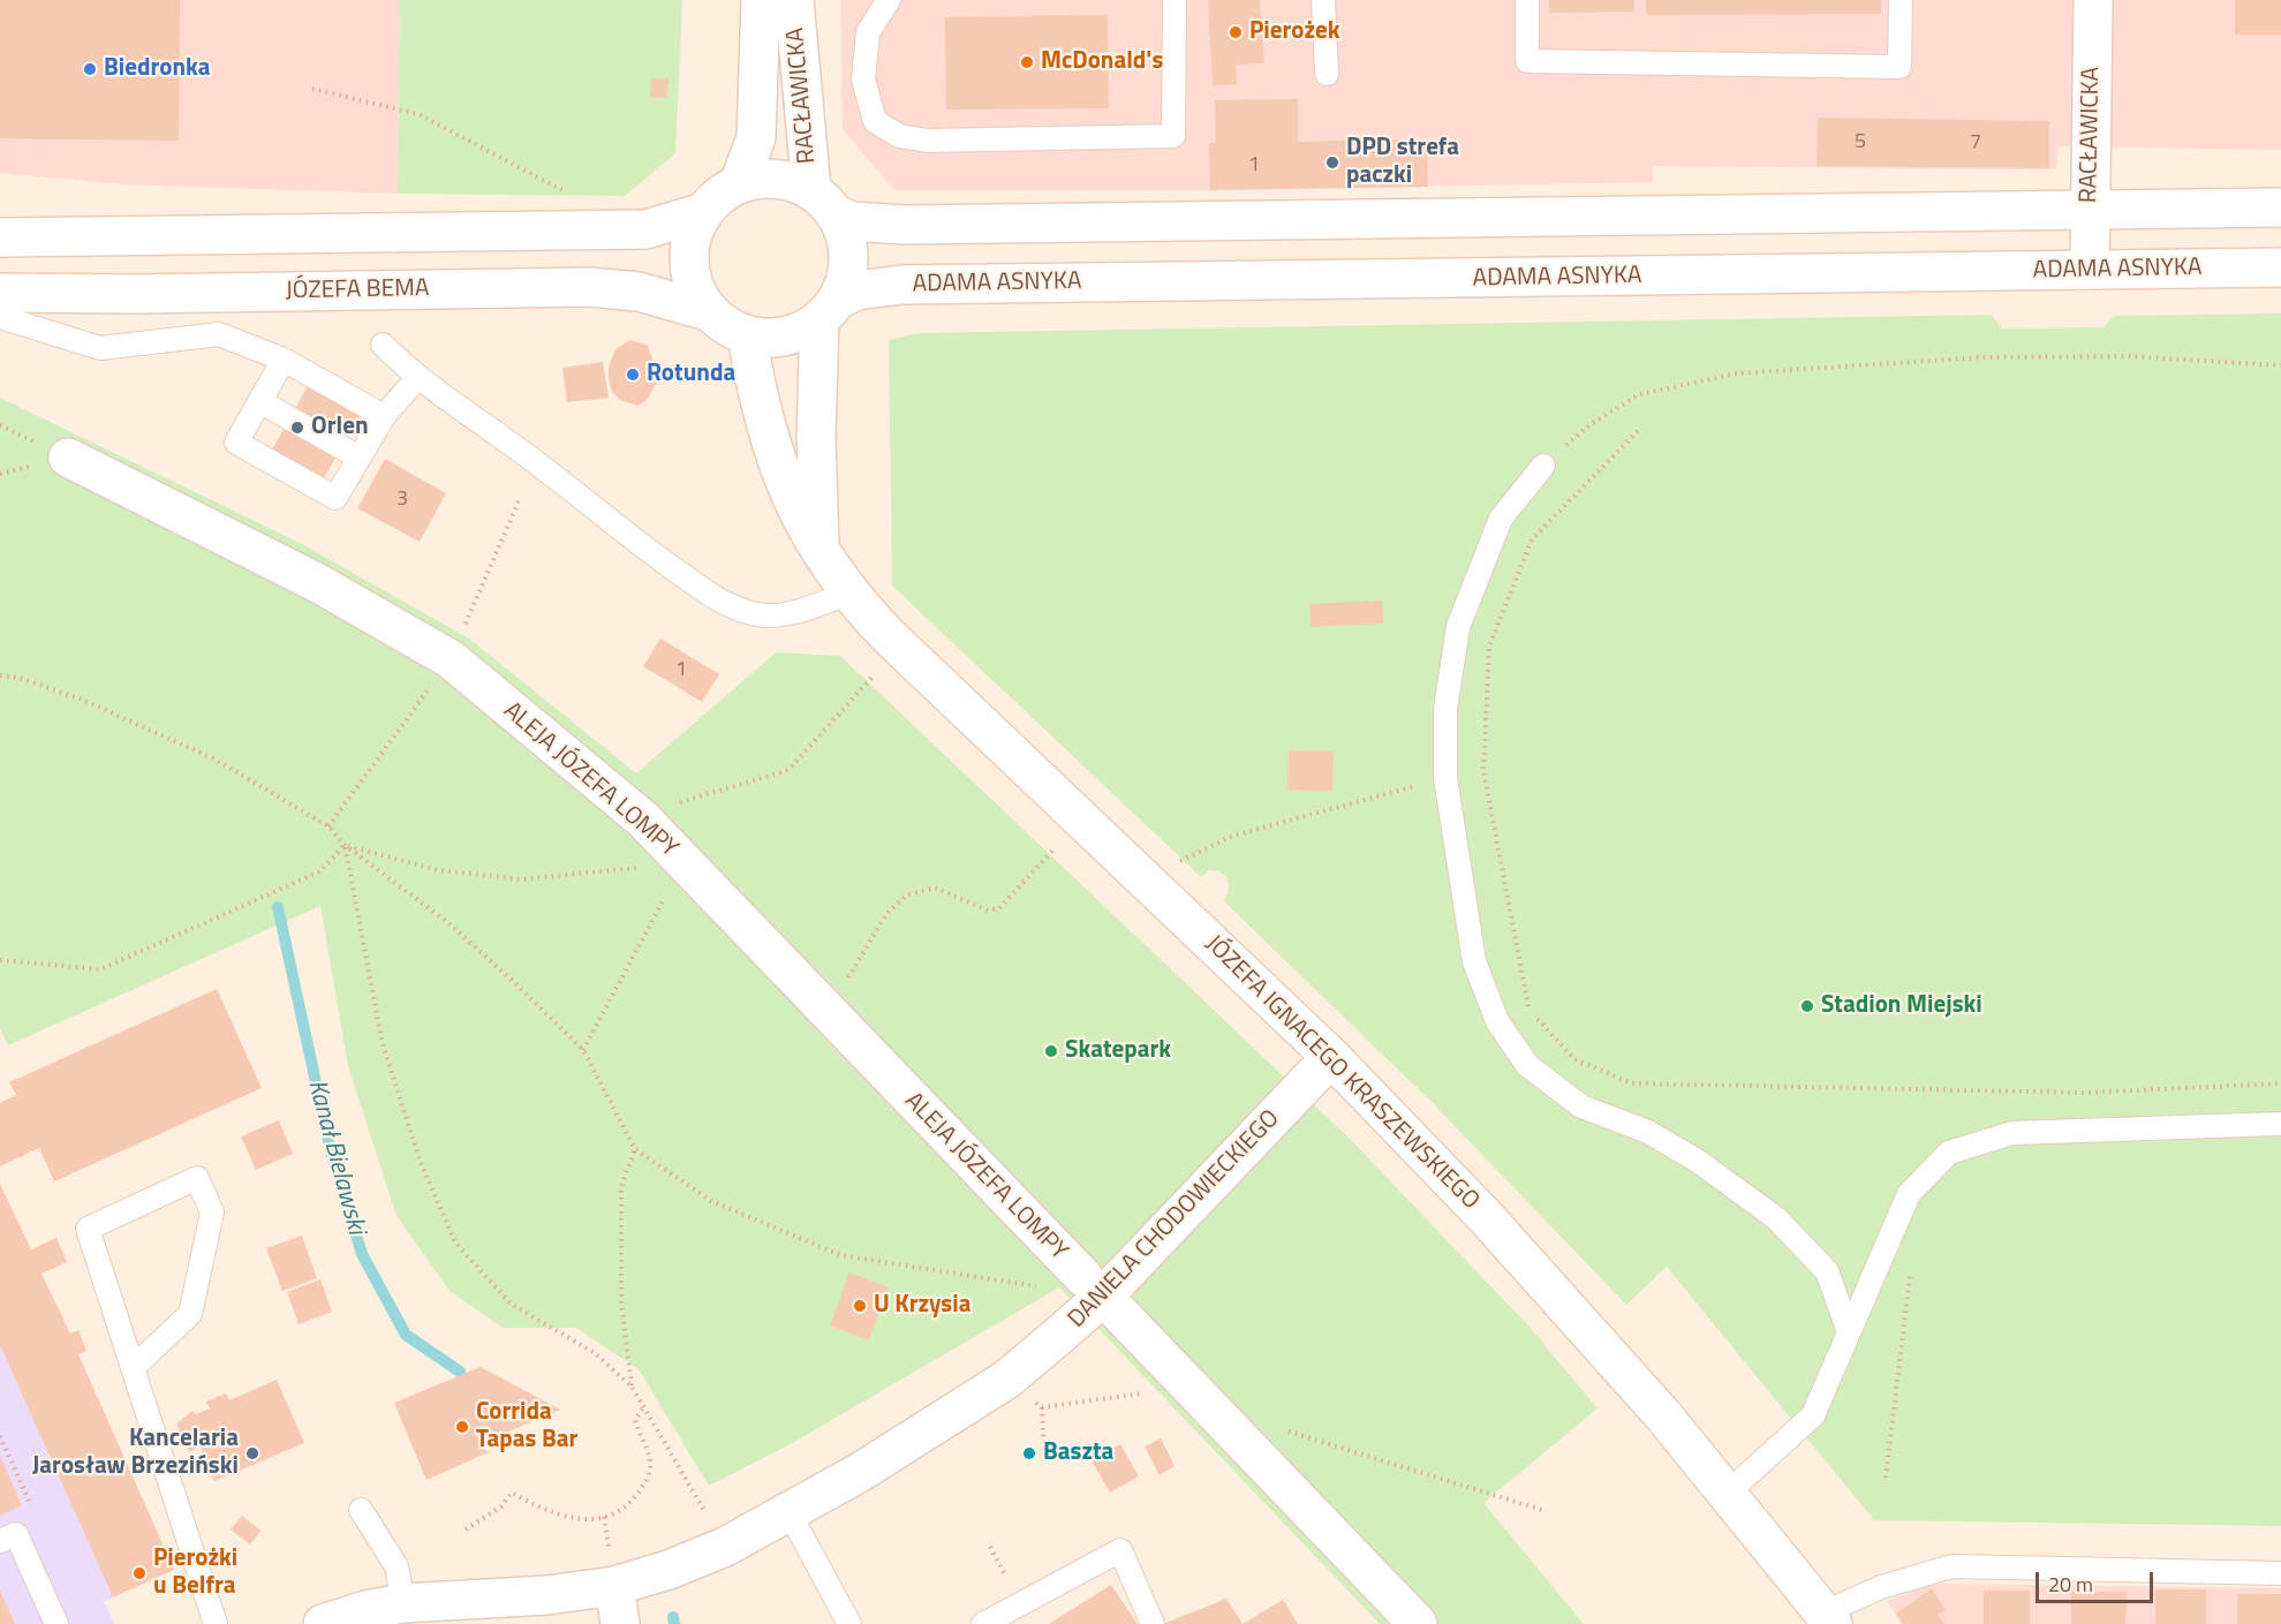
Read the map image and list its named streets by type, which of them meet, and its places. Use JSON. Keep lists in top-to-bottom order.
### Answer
{
  "streets": {
    "street": [
      "RACŁAWICKA",
      "ADAMA ASNYKA",
      "JÓZEFA BEMA",
      "ALEJA JÓZEFA LOMPY",
      "JÓZEFA IGNACEGO KRASZEWSKIEGO",
      "DANIELA CHODOWIECKIEGO"
    ]
  },
  "crossings": [
    ["RACŁAWICKA", "ADAMA ASNYKA"],
    ["RACŁAWICKA", "JÓZEFA BEMA"],
    ["RACŁAWICKA", "JÓZEFA IGNACEGO KRASZEWSKIEGO"],
    ["ADAMA ASNYKA", "JÓZEFA BEMA"],
    ["ADAMA ASNYKA", "JÓZEFA IGNACEGO KRASZEWSKIEGO"],
    ["JÓZEFA BEMA", "JÓZEFA IGNACEGO KRASZEWSKIEGO"],
    ["JÓZEFA IGNACEGO KRASZEWSKIEGO", "DANIELA CHODOWIECKIEGO"]
  ],
  "water": ["Kanał Bielawski"],
  "places": [
    "Pierożek",
    "McDonald's",
    "Biedronka",
    "DPD strefa paczki",
    "Rotunda",
    "Orlen",
    "Stadion Miejski",
    "Skatepark",
    "U Krzysia",
    "Corrida Tapas Bar",
    "Kancelaria Jarosław Brzeziński",
    "Baszta",
    "Pierożki u Belfra"
  ],
  "house_numbers": [
    "5",
    "7",
    "1",
    "3",
    "1"
  ],
  "scale_bar": "20 m"
}
